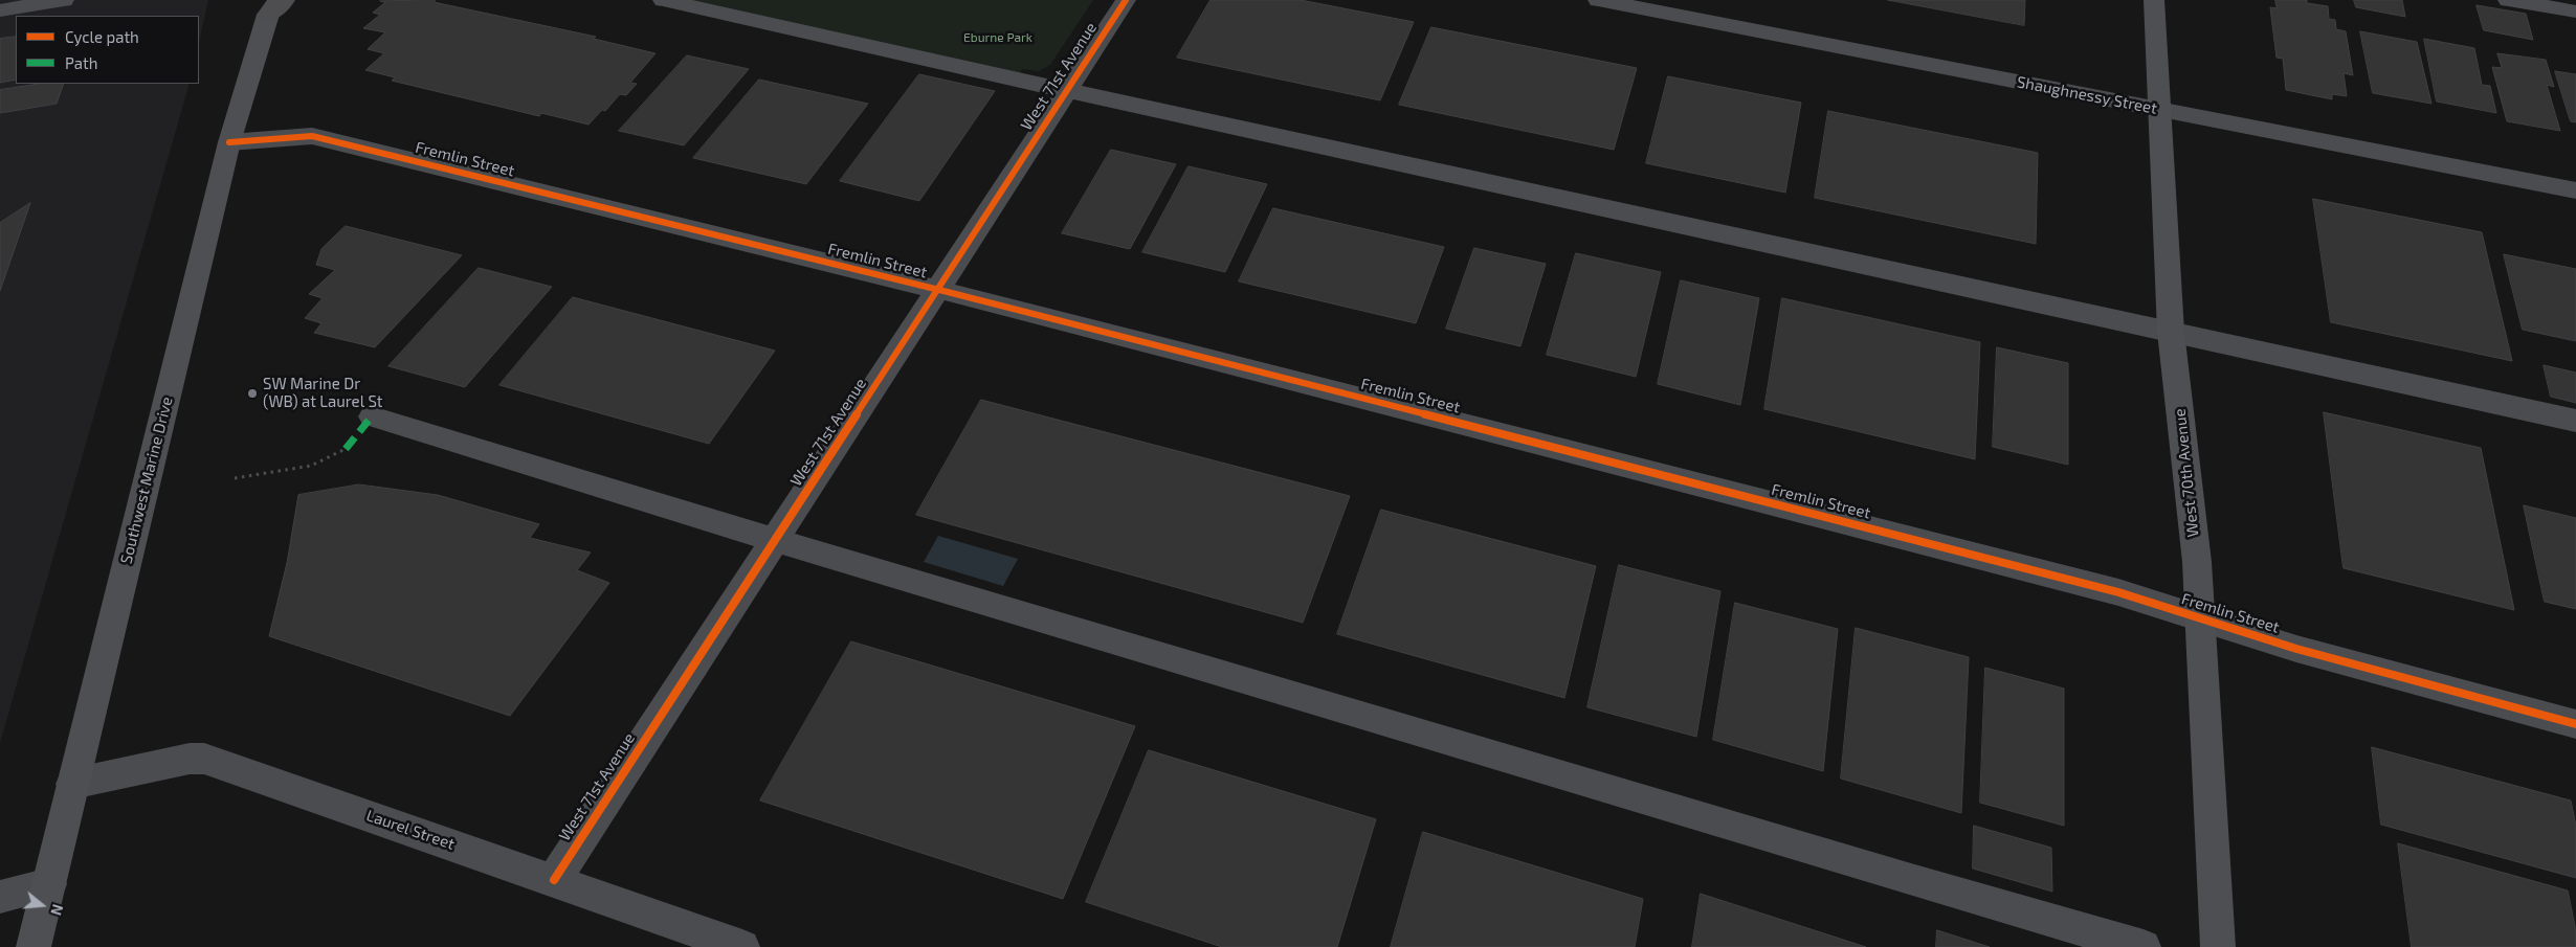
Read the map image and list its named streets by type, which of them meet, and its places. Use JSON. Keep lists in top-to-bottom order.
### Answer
{
  "streets": {
    "main road": ["West 70th Avenue", "Southwest Marine Drive"],
    "street": [
      "West 71st Avenue",
      "Shaughnessy Street",
      "Fremlin Street",
      "Laurel Street"
    ]
  },
  "crossings": [
    ["West 71st Avenue", "Fremlin Street"],
    ["West 71st Avenue", "Laurel Street"],
    ["Shaughnessy Street", "West 70th Avenue"],
    ["Fremlin Street", "West 70th Avenue"],
    ["Fremlin Street", "Southwest Marine Drive"],
    ["Southwest Marine Drive", "Laurel Street"]
  ],
  "parks": ["Eburne Park"],
  "places": ["SW Marine Dr (WB) at Laurel St"],
  "legend": ["Cycle path", "Path"],
  "north": "right"
}
